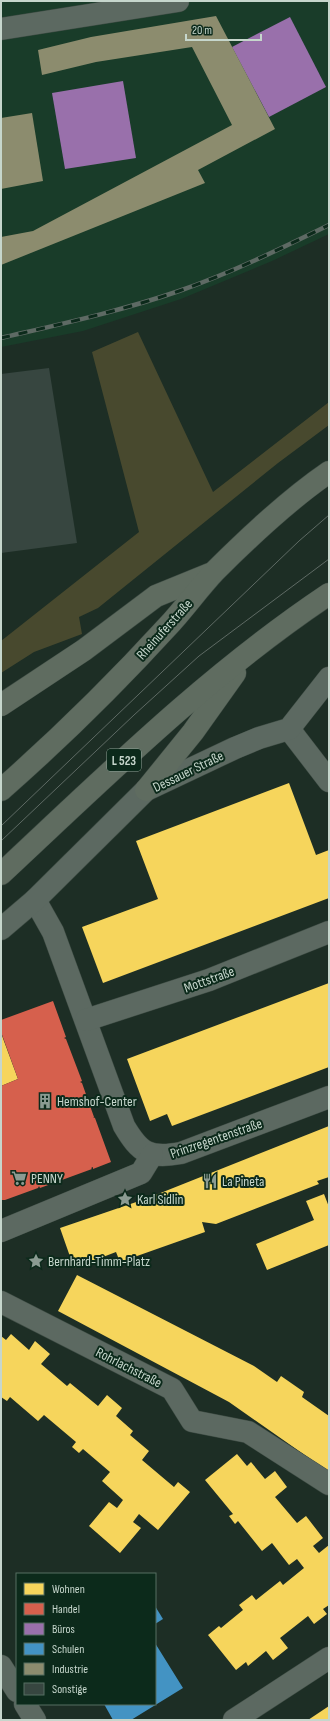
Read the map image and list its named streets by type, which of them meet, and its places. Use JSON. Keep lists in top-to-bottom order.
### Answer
{
  "streets": {
    "main road": ["Rheinuferstraße", "L 523"],
    "street": [
      "Dessauer Straße",
      "Mottstraße",
      "Prinzregentenstraße",
      "Rohrlachstraße"
    ]
  },
  "places": {
    "building": ["Hemshof-Center"],
    "supermarket": ["PENNY"],
    "restaurant": ["La Pineta"],
    "place": ["Karl Sidlin", "Bernhard-Timm-Platz"]
  },
  "legend": [
    "Wohnen",
    "Handel",
    "Büros",
    "Schulen",
    "Industrie",
    "Sonstige"
  ],
  "scale_bar": "20 m"
}
